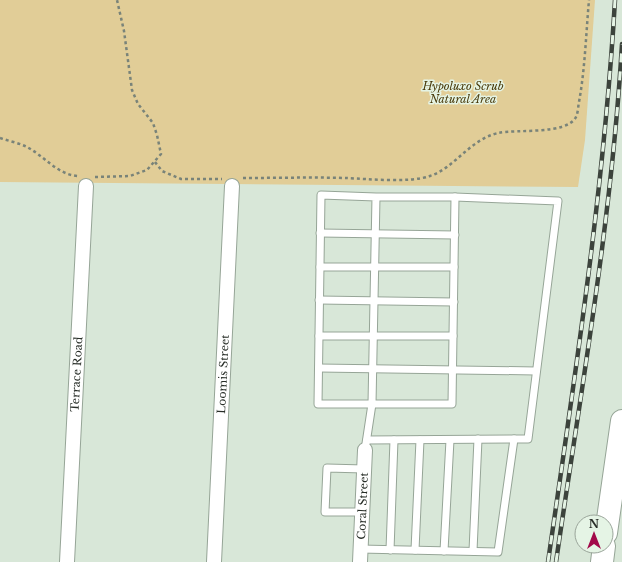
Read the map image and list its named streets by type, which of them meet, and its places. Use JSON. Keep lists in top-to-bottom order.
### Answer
{
  "streets": {
    "street": ["Terrace Road", "Loomis Street", "Coral Street"]
  },
  "parks": ["Hypoluxo Scrub Natural Area"],
  "north": "top"
}
